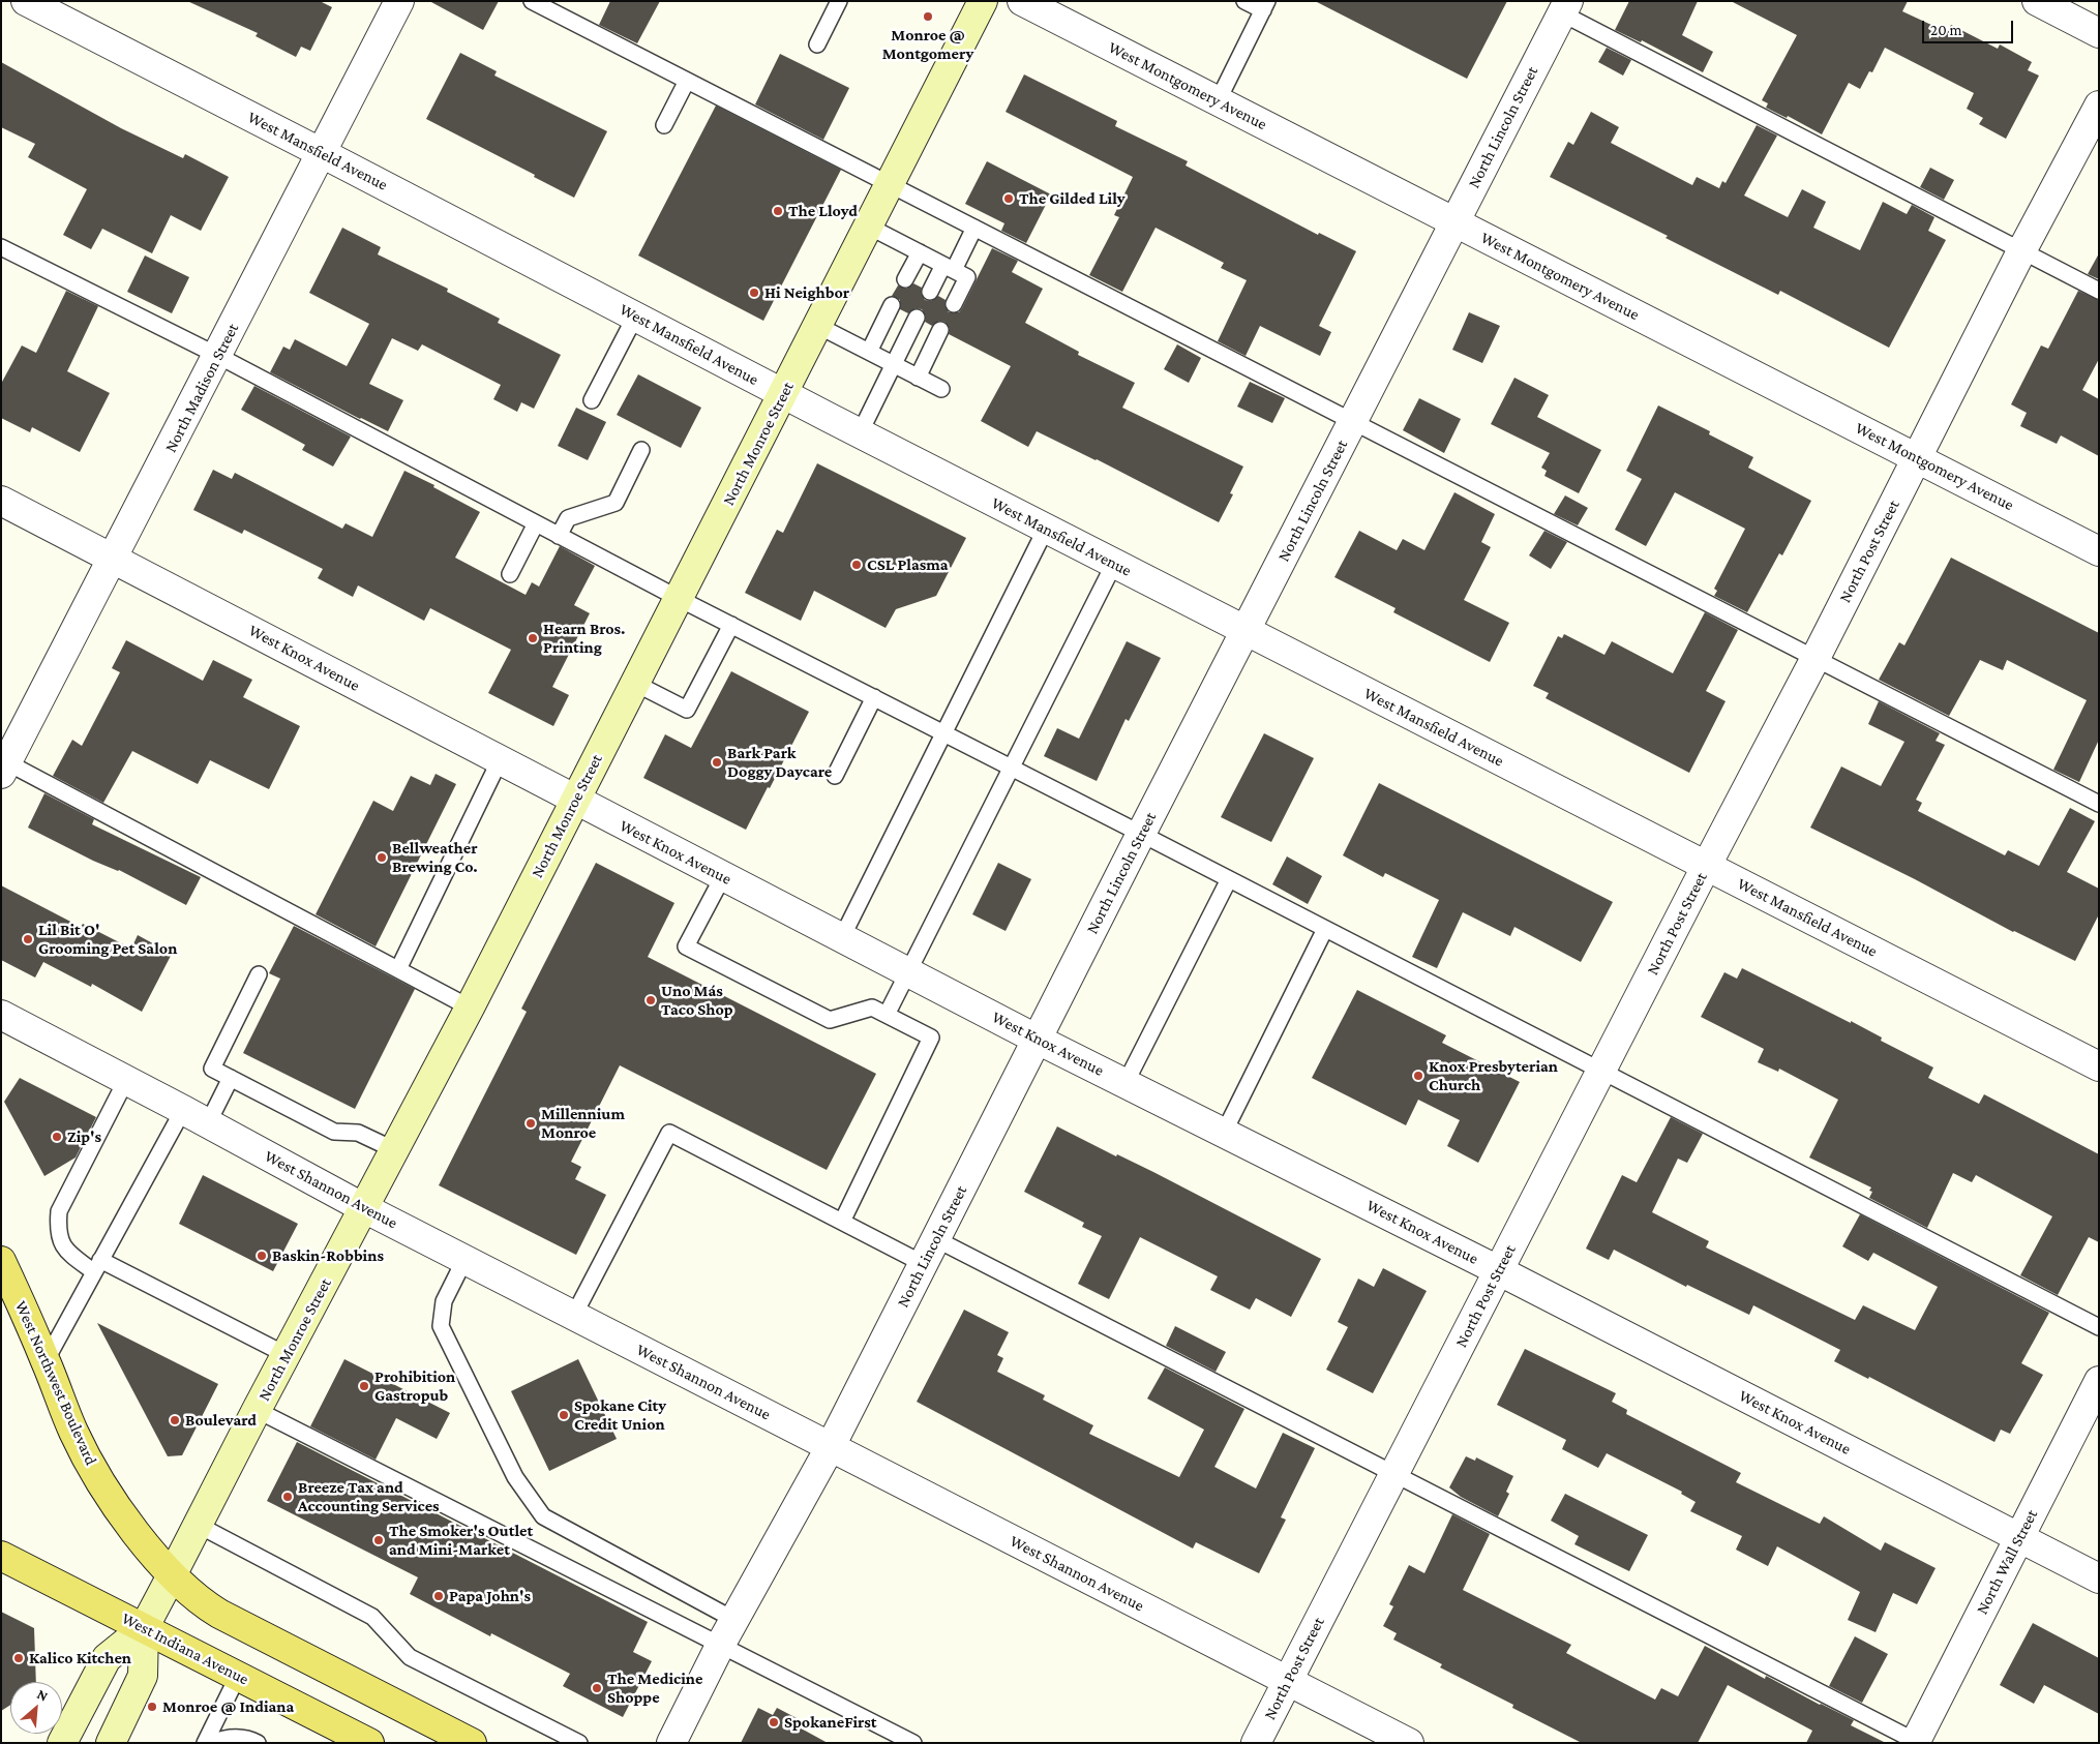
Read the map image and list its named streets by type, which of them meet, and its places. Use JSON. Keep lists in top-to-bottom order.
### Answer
{
  "streets": {
    "main road": ["North Monroe Street", "West Northwest Boulevard", "West Indiana Avenue"],
    "street": [
      "West Montgomery Avenue",
      "North Lincoln Street",
      "West Mansfield Avenue",
      "North Madison Street",
      "North Post Street",
      "West Knox Avenue",
      "West Shannon Avenue",
      "North Wall Street"
    ]
  },
  "crossings": [
    ["West Montgomery Avenue", "North Lincoln Street"],
    ["West Montgomery Avenue", "North Post Street"],
    ["North Lincoln Street", "West Mansfield Avenue"],
    ["North Lincoln Street", "West Knox Avenue"],
    ["North Lincoln Street", "West Shannon Avenue"],
    ["West Mansfield Avenue", "North Madison Street"],
    ["West Mansfield Avenue", "North Monroe Street"],
    ["West Mansfield Avenue", "North Post Street"],
    ["North Madison Street", "West Knox Avenue"],
    ["North Monroe Street", "West Knox Avenue"],
    ["North Monroe Street", "West Shannon Avenue"],
    ["North Monroe Street", "West Northwest Boulevard"],
    ["North Monroe Street", "West Indiana Avenue"],
    ["North Post Street", "West Knox Avenue"],
    ["North Post Street", "West Shannon Avenue"],
    ["West Knox Avenue", "North Wall Street"]
  ],
  "places": [
    "Monroe @ Montgomery",
    "The Gilded Lily",
    "The Lloyd",
    "Hi Neighbor",
    "CSL Plasma",
    "Hearn Bros. Printing",
    "Bark Park Doggy Daycare",
    "Bellweather Brewing Co.",
    "Lil Bit O' Grooming Pet Salon",
    "Uno Más Taco Shop",
    "Knox Presbyterian Church",
    "Millennium Monroe",
    "Zip's",
    "Baskin-Robbins",
    "Prohibition Gastropub",
    "Spokane City Credit Union",
    "Boulevard",
    "Breeze Tax and Accounting Services",
    "The Smoker's Outlet and Mini-Market",
    "Papa John's",
    "Kalico Kitchen",
    "The Medicine Shoppe",
    "Monroe @ Indiana",
    "SpokaneFirst"
  ],
  "scale_bar": "20 m",
  "north": "top right"
}
